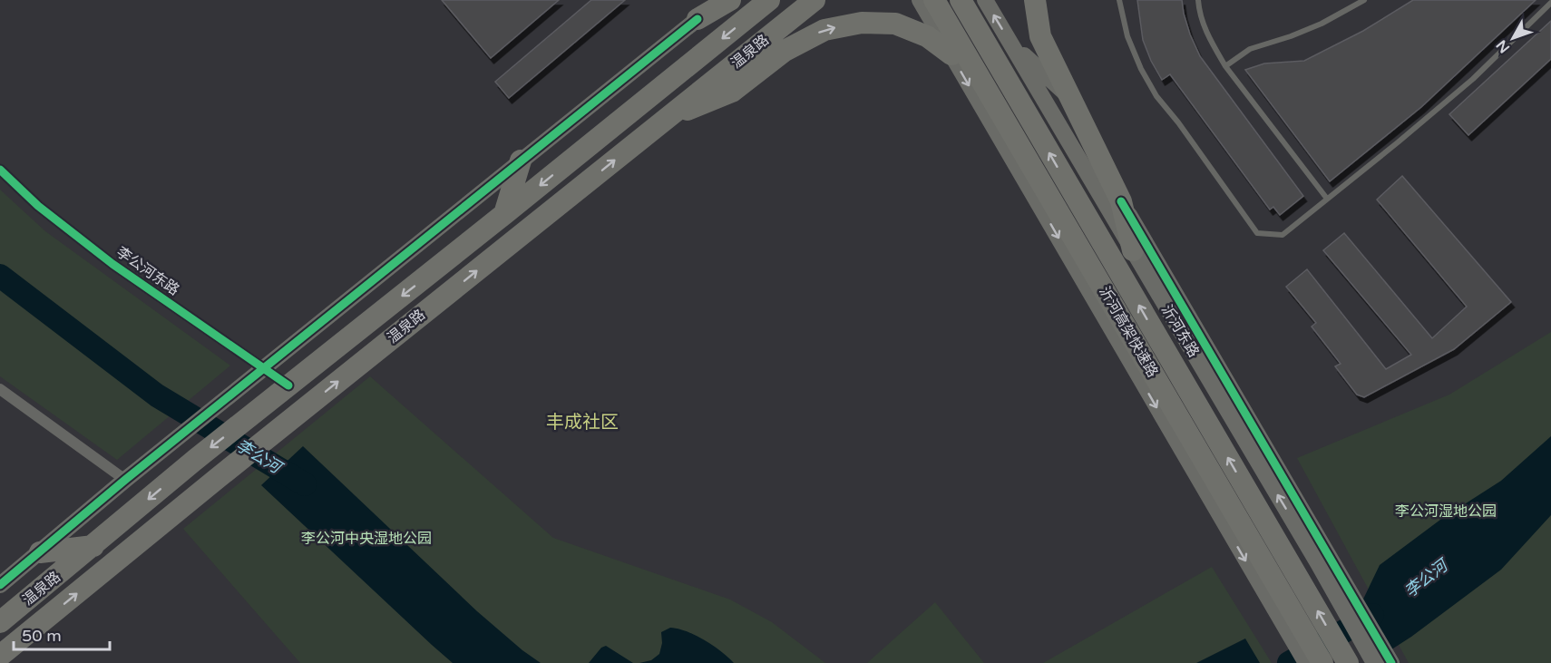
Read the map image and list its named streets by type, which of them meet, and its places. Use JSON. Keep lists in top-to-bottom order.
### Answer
{
  "streets": {
    "highway": ["温泉路", "沂河高架快速路"],
    "main road": ["沂河东路"],
    "street": ["李公河东路"]
  },
  "crossings": [
    ["温泉路", "李公河东路"]
  ],
  "districts": ["丰成社区"],
  "water": ["李公河"],
  "parks": ["李公河湿地公园", "李公河中央湿地公园"],
  "scale_bar": "50 m",
  "north": "bottom left"
}
